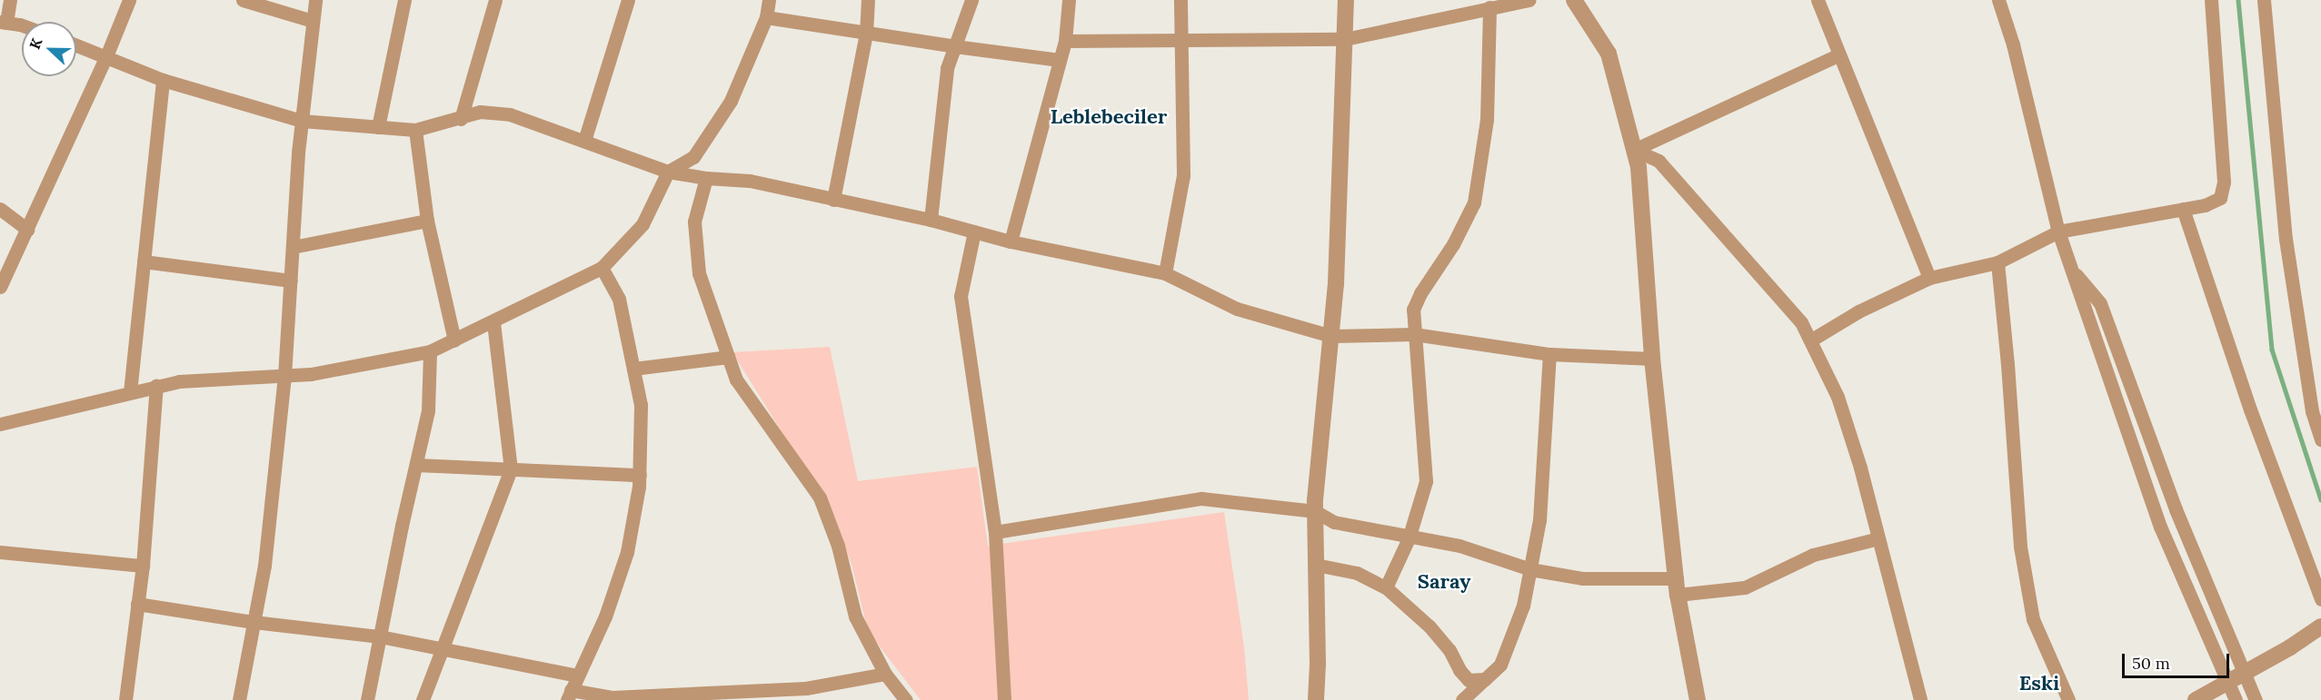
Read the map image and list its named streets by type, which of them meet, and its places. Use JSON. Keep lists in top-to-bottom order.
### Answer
{
  "districts": ["Leblebeciler", "Saray", "Eski"],
  "scale_bar": "50 m",
  "north": "left"
}
